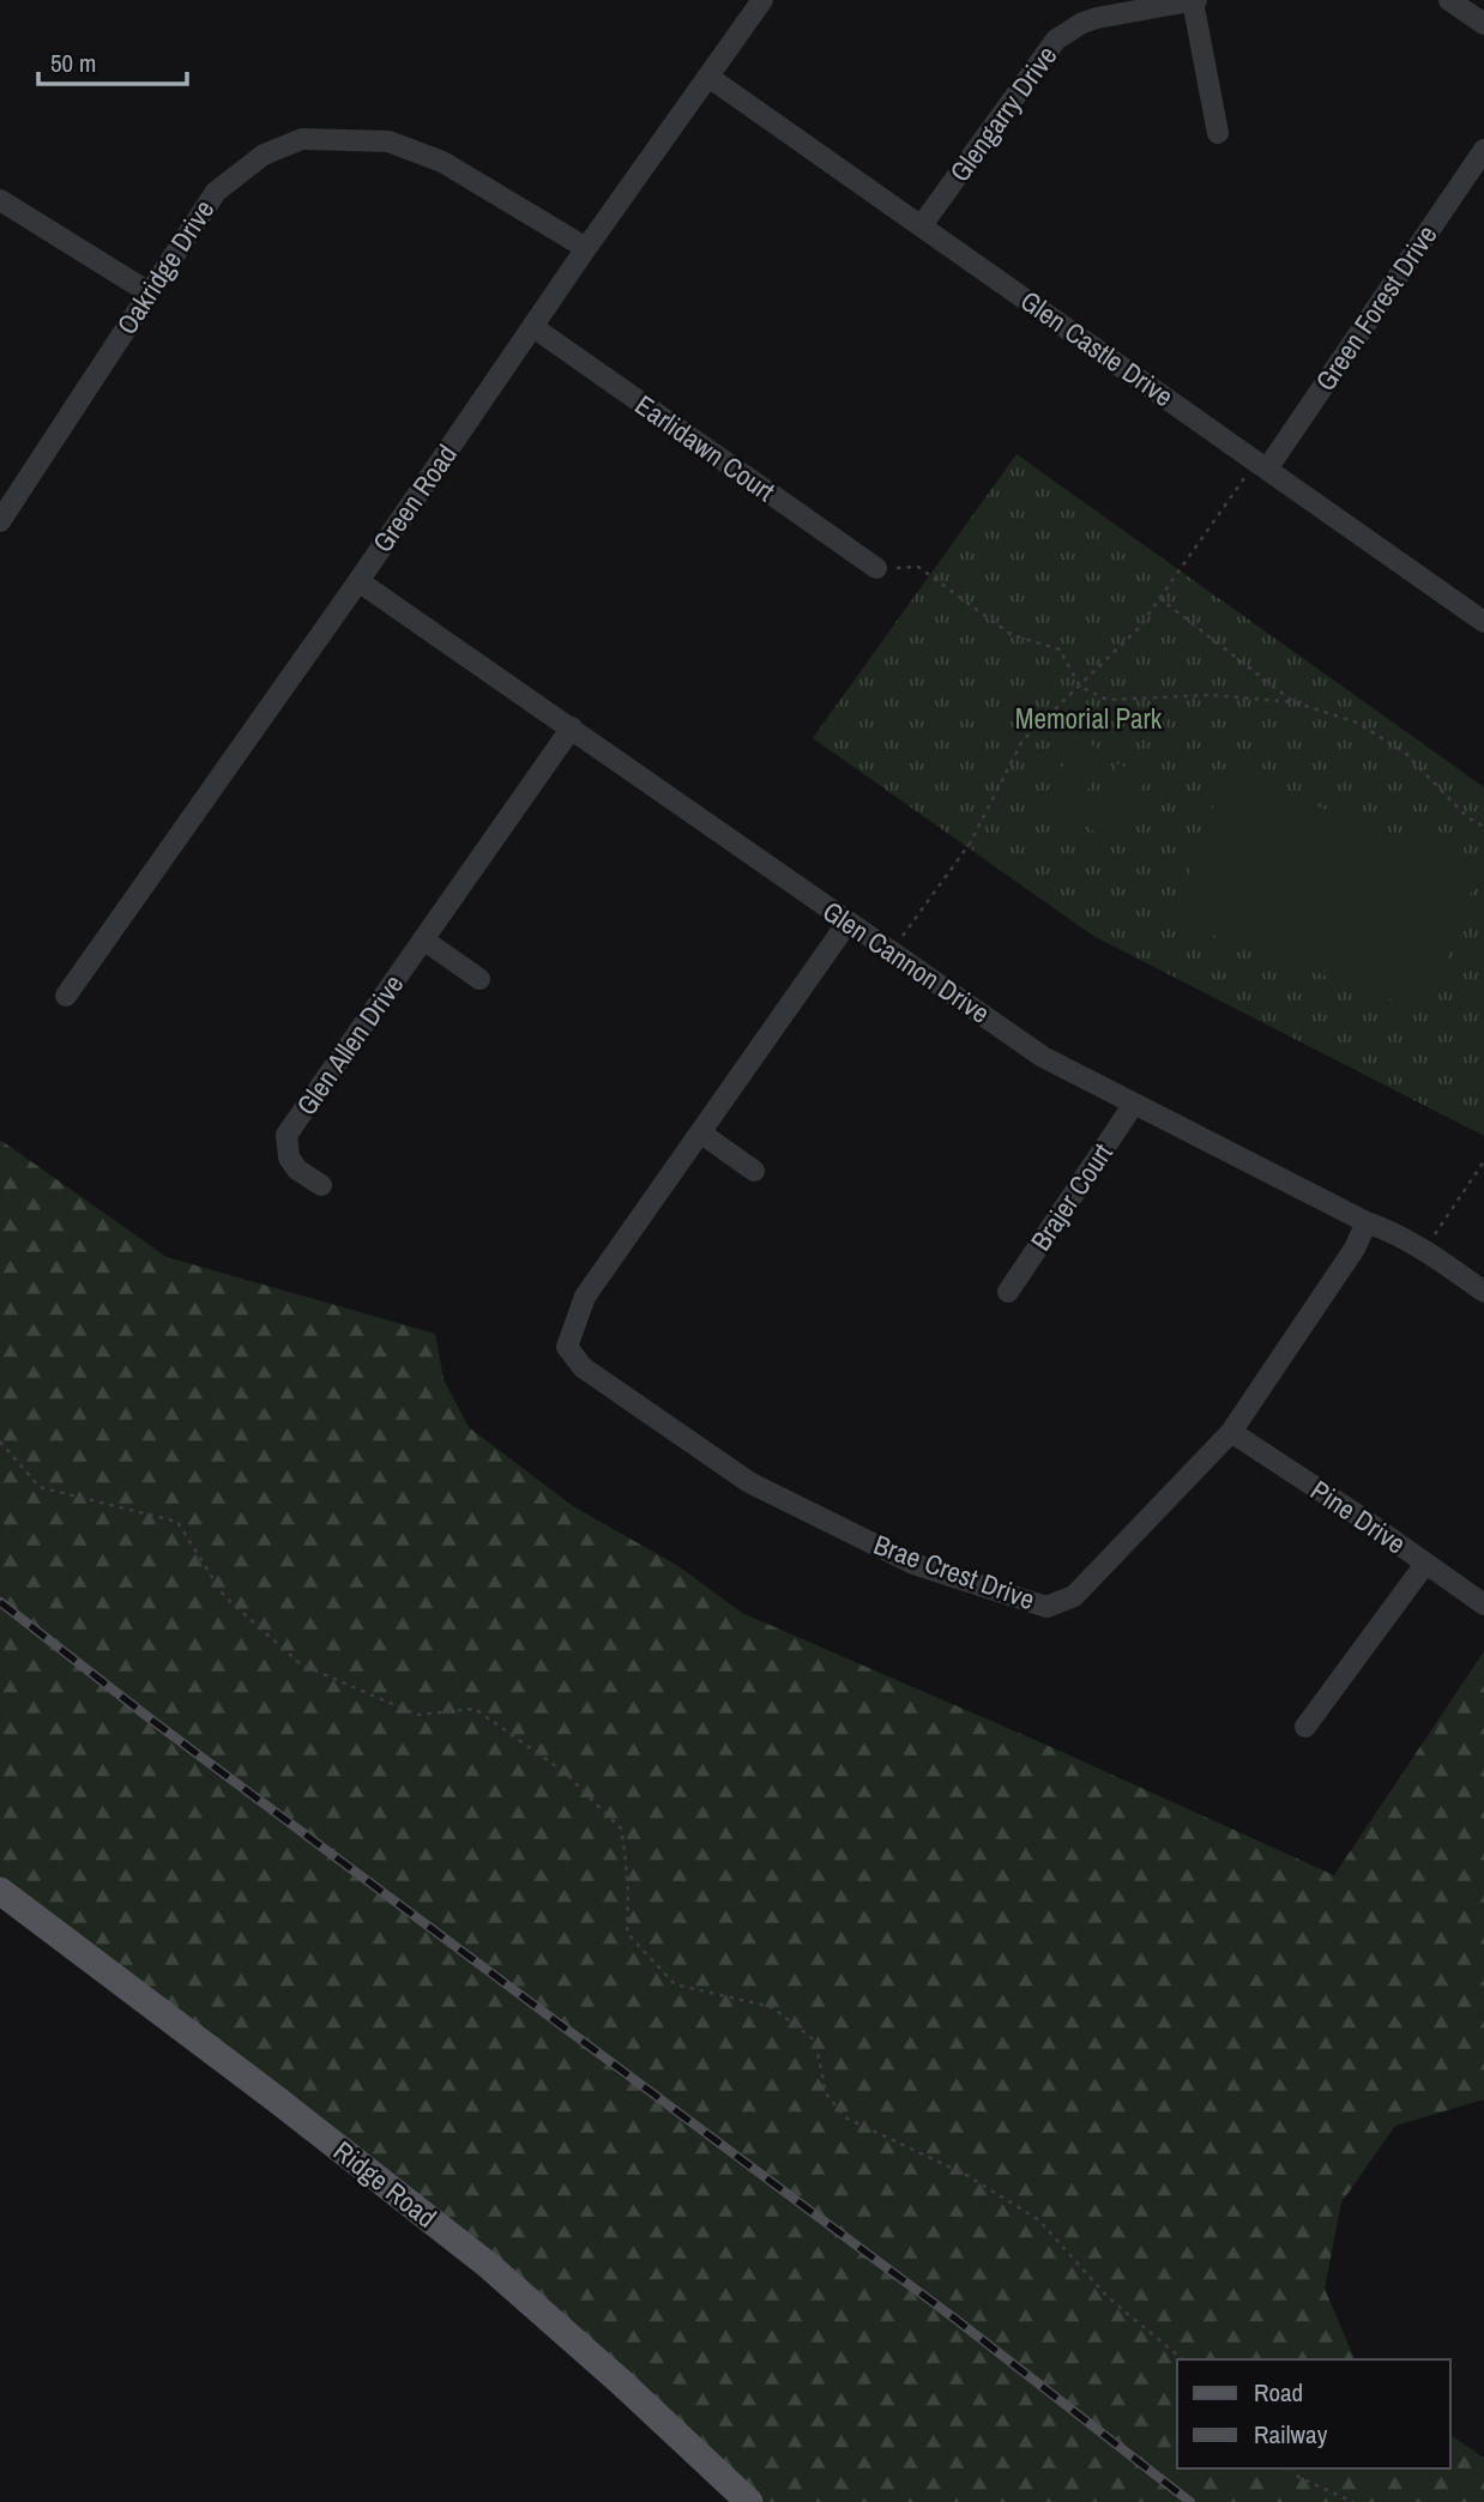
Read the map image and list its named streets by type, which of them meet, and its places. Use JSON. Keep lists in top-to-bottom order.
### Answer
{
  "streets": {
    "main road": ["Ridge Road"],
    "street": [
      "Glengarry Drive",
      "Oakridge Drive",
      "Green Forest Drive",
      "Glen Castle Drive",
      "Earlidawn Court",
      "Green Road",
      "Glen Cannon Drive",
      "Glen Allen Drive",
      "Brajer Court",
      "Pine Drive",
      "Brae Crest Drive"
    ]
  },
  "crossings": [
    ["Glengarry Drive", "Glen Castle Drive"],
    ["Oakridge Drive", "Green Road"],
    ["Green Forest Drive", "Glen Castle Drive"],
    ["Glen Castle Drive", "Green Road"],
    ["Earlidawn Court", "Green Road"],
    ["Green Road", "Glen Cannon Drive"],
    ["Glen Cannon Drive", "Glen Allen Drive"],
    ["Glen Cannon Drive", "Brajer Court"],
    ["Glen Cannon Drive", "Brae Crest Drive"],
    ["Pine Drive", "Brae Crest Drive"]
  ],
  "parks": ["Memorial Park"],
  "legend": ["Road", "Railway"],
  "scale_bar": "50 m"
}
